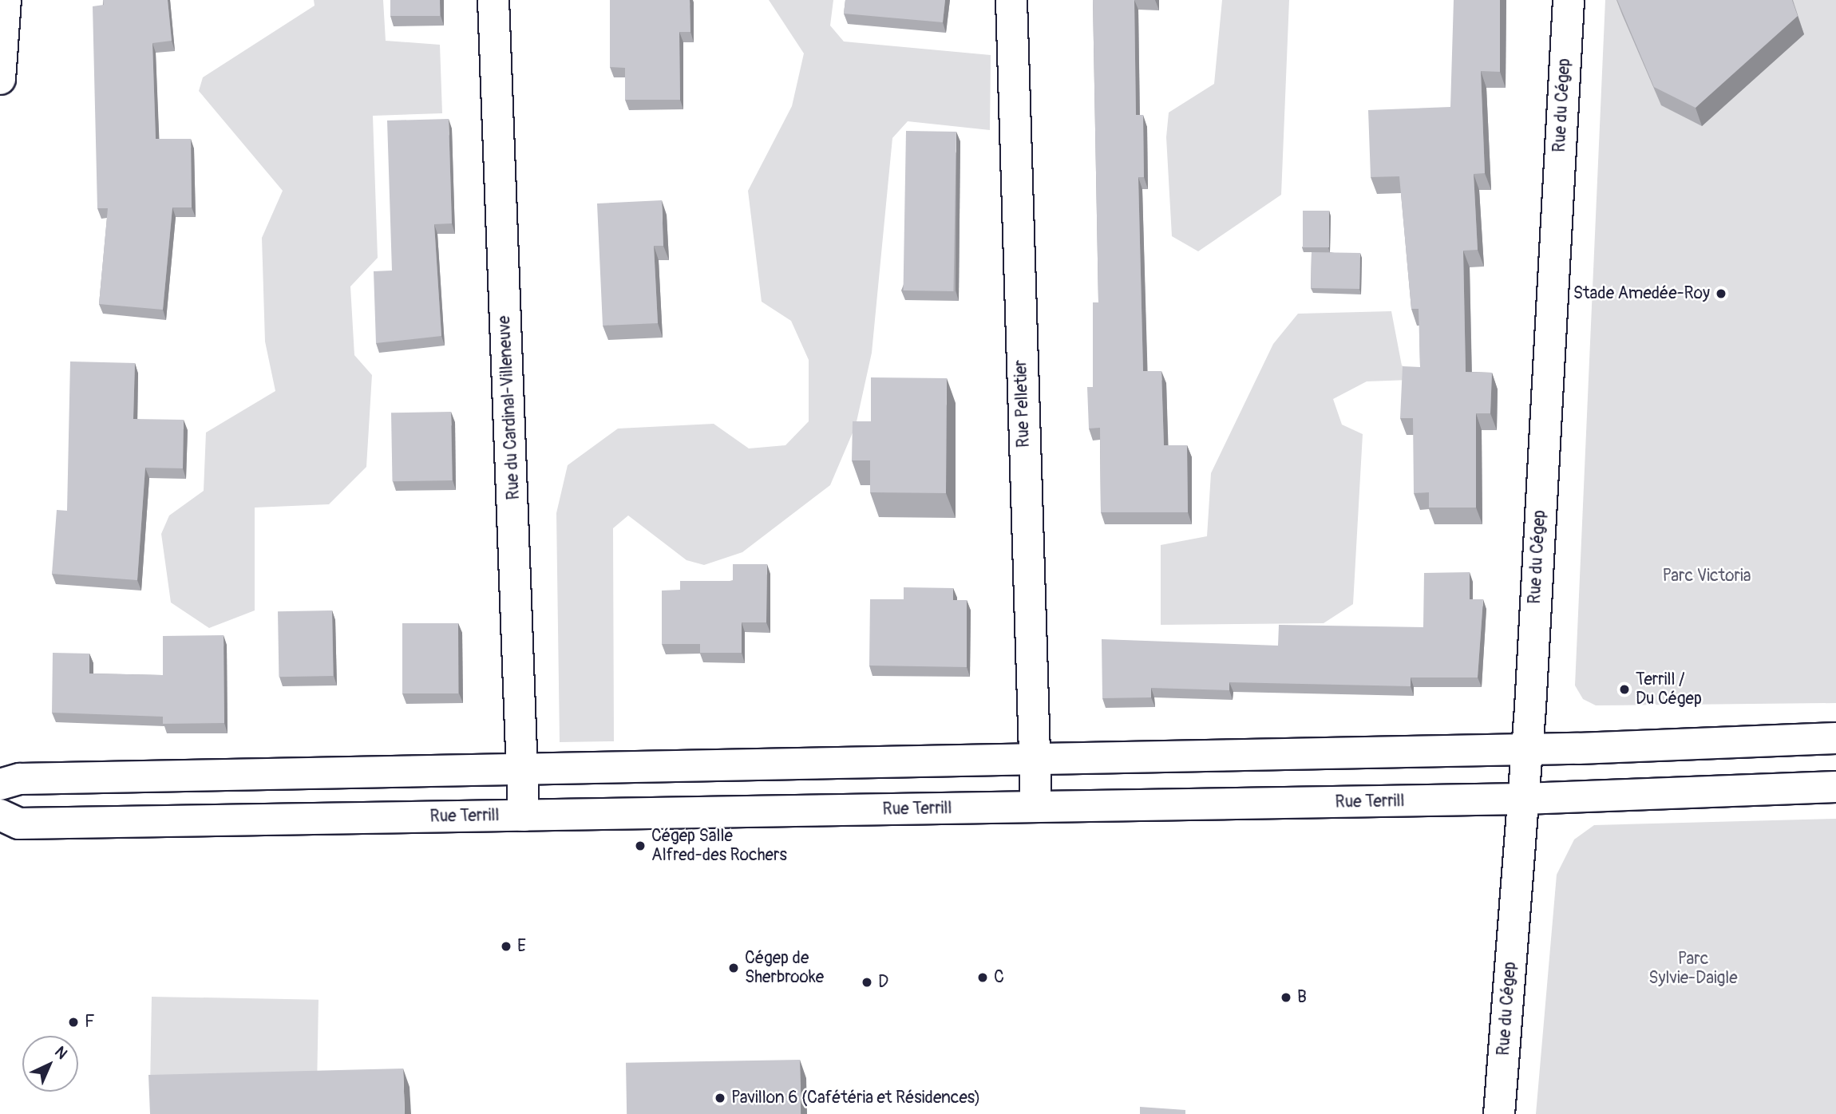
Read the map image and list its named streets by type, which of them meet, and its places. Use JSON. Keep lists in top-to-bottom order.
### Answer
{
  "streets": {
    "street": [
      "Rue du Cégep",
      "Rue Pelletier",
      "Rue du Cardinal-Villeneuve",
      "Rue Terrill"
    ]
  },
  "crossings": [
    ["Rue du Cégep", "Rue Terrill"],
    ["Rue Pelletier", "Rue Terrill"],
    ["Rue du Cardinal-Villeneuve", "Rue Terrill"]
  ],
  "parks": ["Parc Victoria", "Parc Sylvie-Daigle"],
  "places": [
    "Stade Amedée-Roy",
    "Terrill / Du Cégep",
    "Cégep Salle Alfred-des Rochers",
    "E",
    "Cégep de Sherbrooke",
    "C",
    "D",
    "B",
    "F",
    "Pavillon 6 (Cafétéria et Résidences)"
  ],
  "north": "top right"
}
